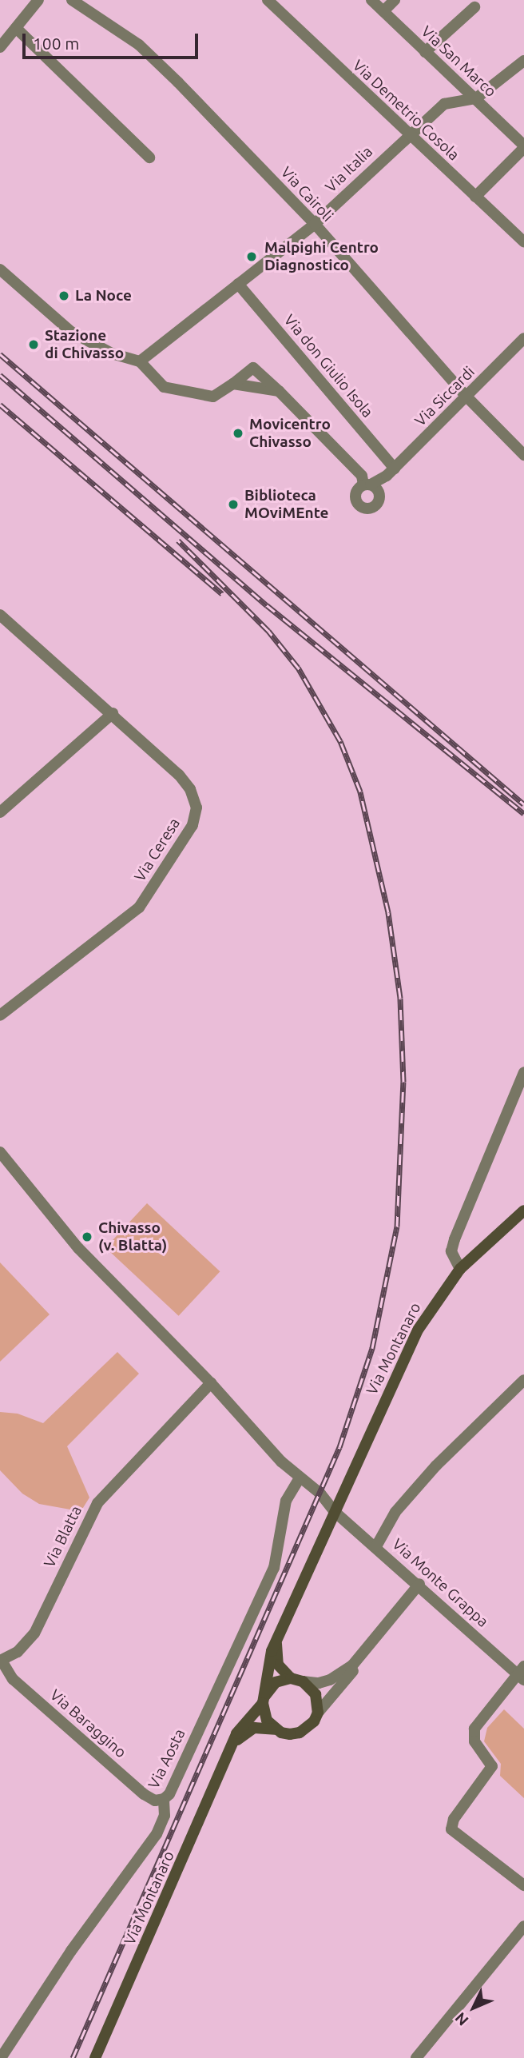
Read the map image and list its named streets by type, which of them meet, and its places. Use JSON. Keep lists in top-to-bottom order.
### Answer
{
  "streets": {
    "main road": ["Via Montanaro"],
    "street": [
      "Via San Marco",
      "Via Demetrio Cosola",
      "Via Italia",
      "Via Cairoli",
      "Via don Giulio Isola",
      "Via Siccardi",
      "Via Ceresa",
      "Via Blatta",
      "Via Monte Grappa",
      "Via Baraggino",
      "Via Aosta"
    ]
  },
  "crossings": [
    ["Via San Marco", "Via Italia"],
    ["Via Demetrio Cosola", "Via Italia"],
    ["Via Italia", "Via Cairoli"],
    ["Via Italia", "Via don Giulio Isola"],
    ["Via Cairoli", "Via Siccardi"],
    ["Via don Giulio Isola", "Via Siccardi"],
    ["Via Montanaro", "Via Monte Grappa"],
    ["Via Blatta", "Via Baraggino"],
    ["Via Baraggino", "Via Aosta"]
  ],
  "places": [
    "Malpighi Centro Diagnostico",
    "La Noce",
    "Stazione di Chivasso",
    "Movicentro Chivasso",
    "Biblioteca MOviMEnte",
    "Chivasso (v. Blatta)"
  ],
  "scale_bar": "100 m",
  "north": "bottom left"
}
